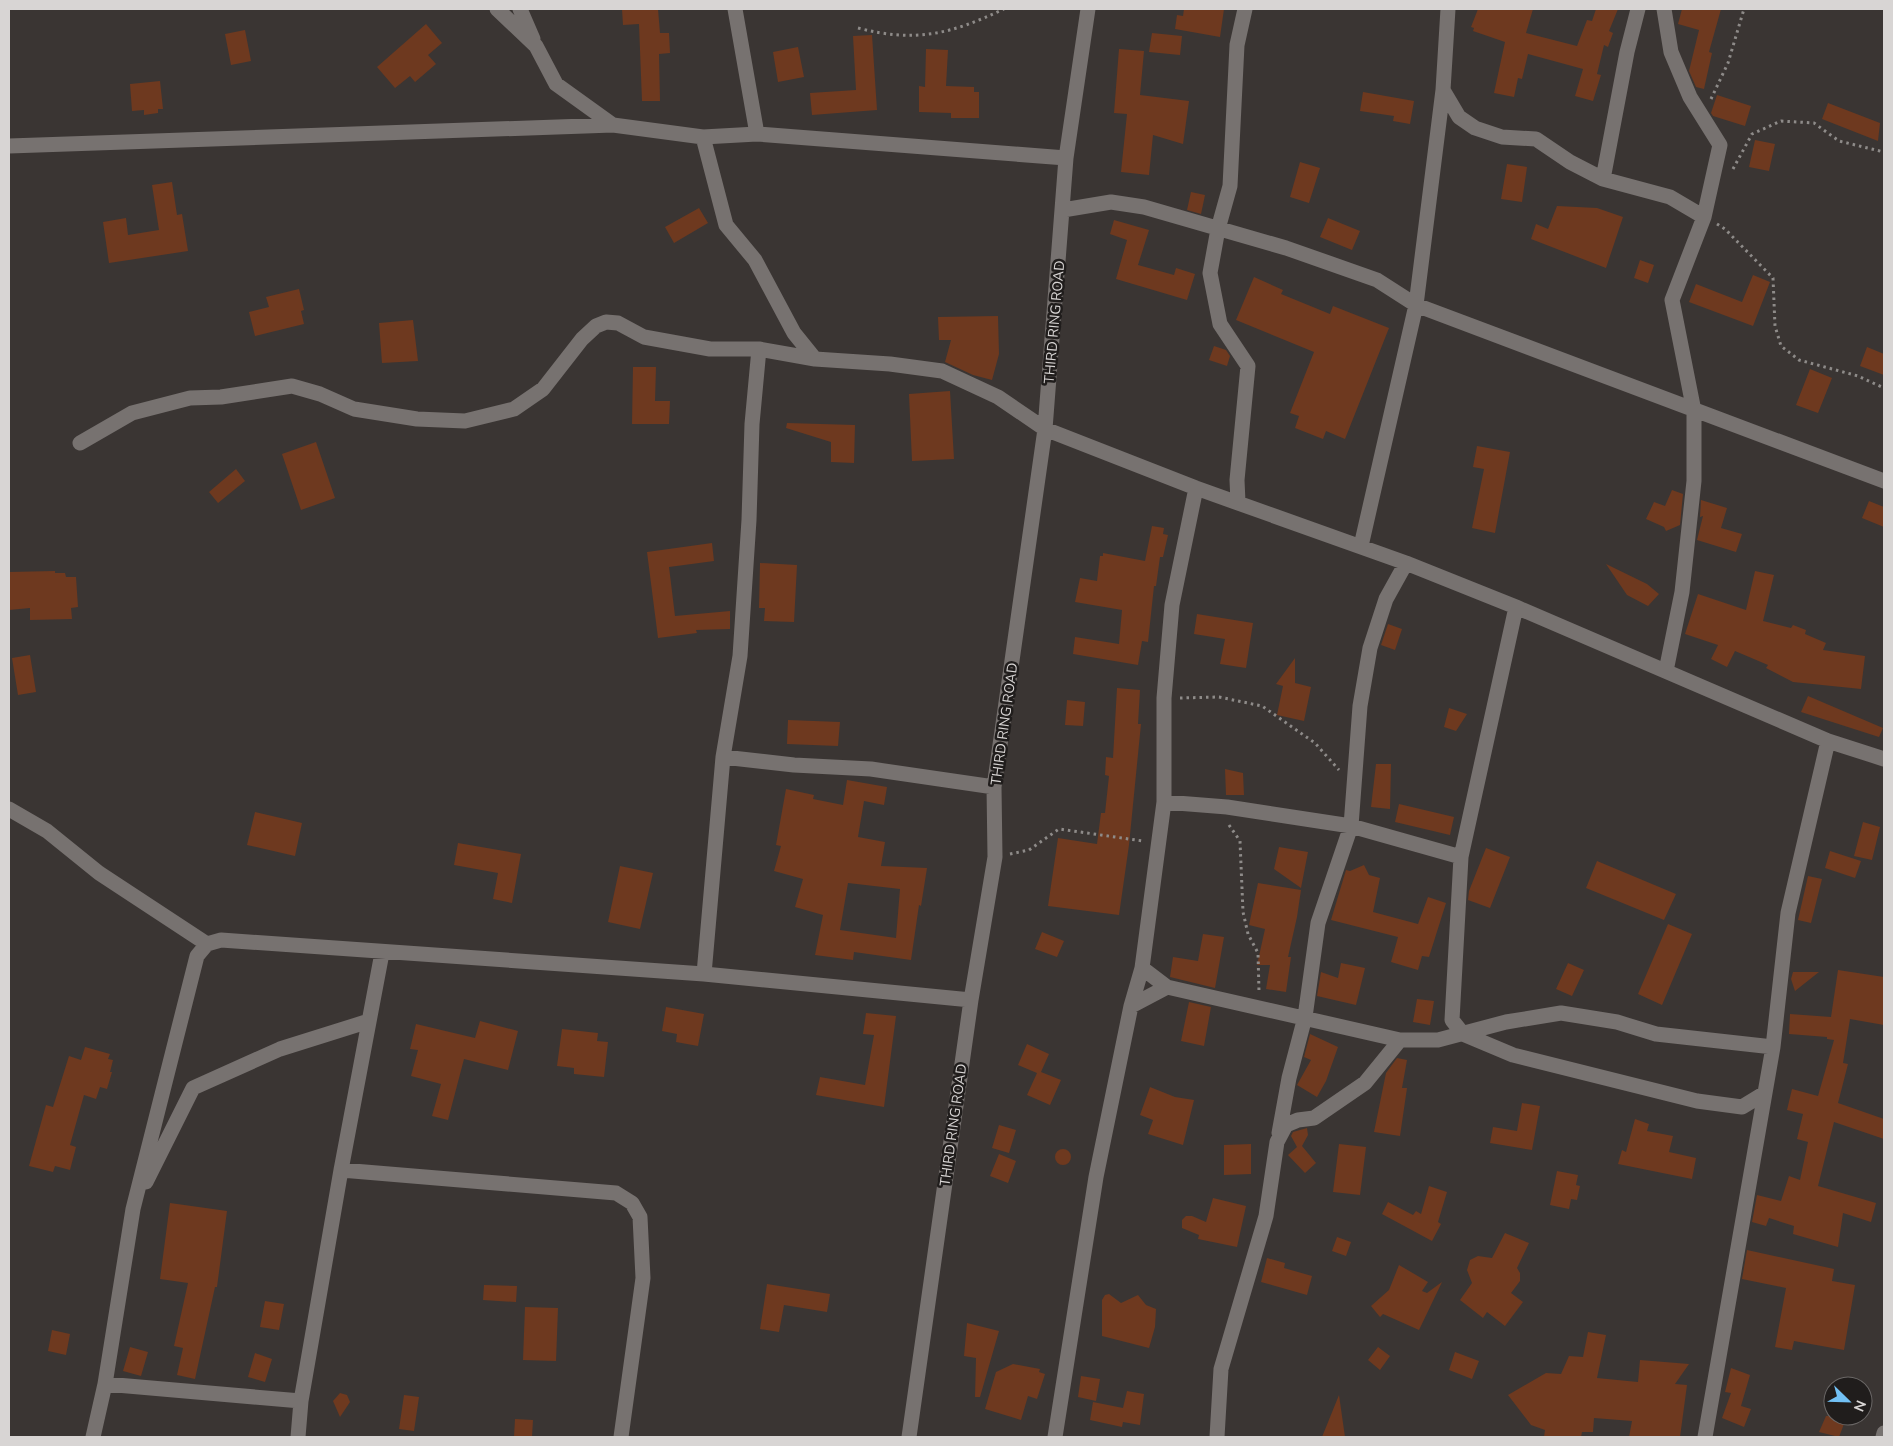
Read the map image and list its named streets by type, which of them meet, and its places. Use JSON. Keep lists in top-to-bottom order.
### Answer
{
  "streets": {
    "street": ["THIRD RING ROAD"]
  },
  "north": "bottom right"
}
